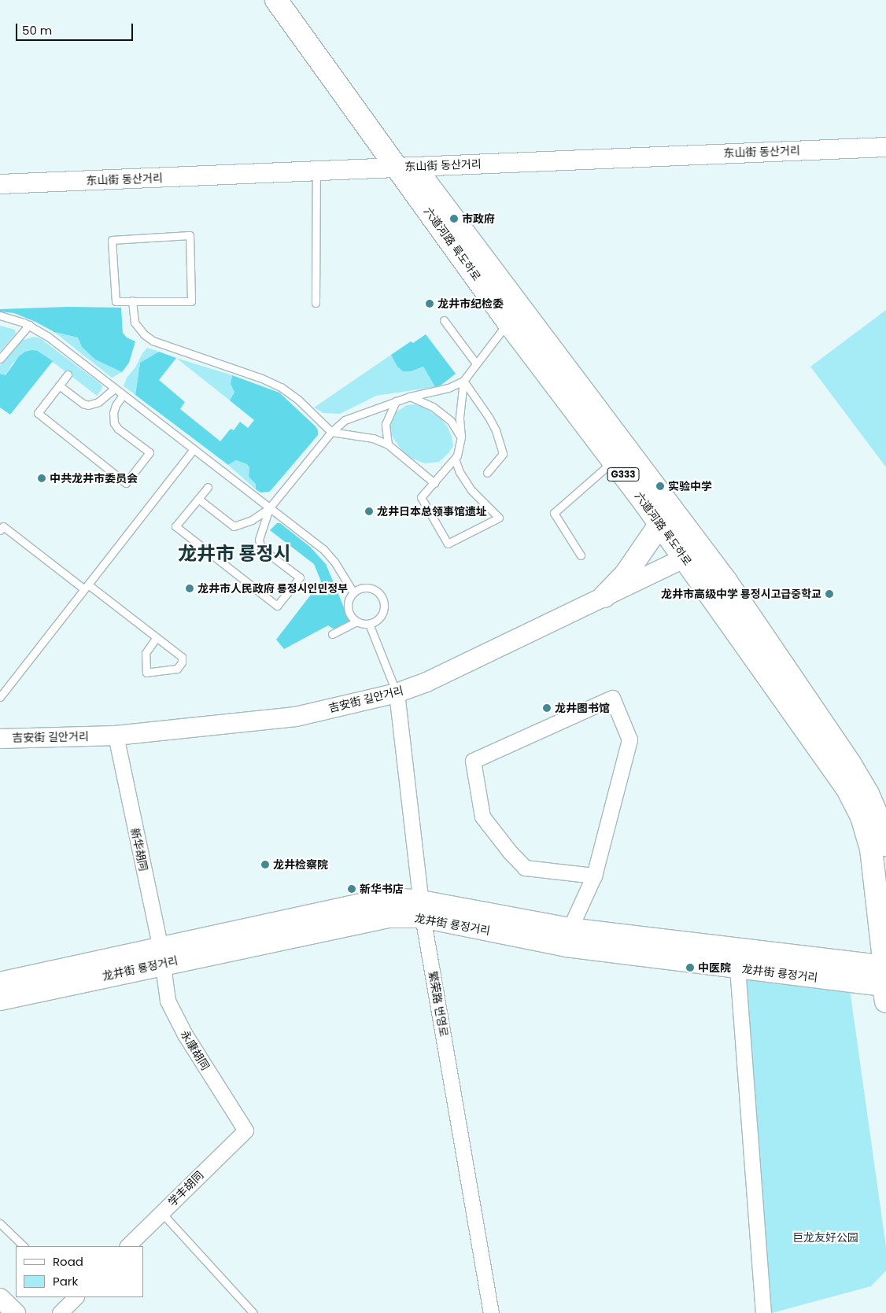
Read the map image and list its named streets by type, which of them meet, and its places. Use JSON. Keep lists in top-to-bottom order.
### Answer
{
  "streets": {
    "main road": ["六道河路 륙도하로", "G333", "龙井街 룡정거리"],
    "street": [
      "东山街 동산거리",
      "吉安街 길안거리",
      "新华胡同",
      "繁荣路 번영로",
      "永康胡同",
      "学丰胡同"
    ]
  },
  "crossings": [
    ["东山街 동산거리", "六道河路 륙도하로"],
    ["六道河路 륙도하로", "吉安街 길안거리"],
    ["六道河路 륙도하로", "龙井街 룡정거리"],
    ["吉安街 길안거리", "新华胡同"],
    ["吉安街 길안거리", "繁荣路 번영로"],
    ["新华胡同", "龙井街 룡정거리"],
    ["新华胡同", "永康胡同"],
    ["龙井街 룡정거리", "繁荣路 번영로"],
    ["龙井街 룡정거리", "永康胡同"],
    ["永康胡同", "学丰胡同"]
  ],
  "districts": ["龙井市 룡정시"],
  "parks": ["巨龙友好公园"],
  "places": [
    "市政府",
    "龙井市纪检委",
    "中共龙井市委员会",
    "实验中学",
    "龙井日本总领事馆遗址",
    "龙井市人民政府 룡정시인민정부",
    "龙井市高级中学 룡정시고급중학교",
    "龙井图书馆",
    "龙井检察院",
    "新华书店",
    "中医院"
  ],
  "legend": ["Road", "Park"],
  "scale_bar": "50 m"
}
